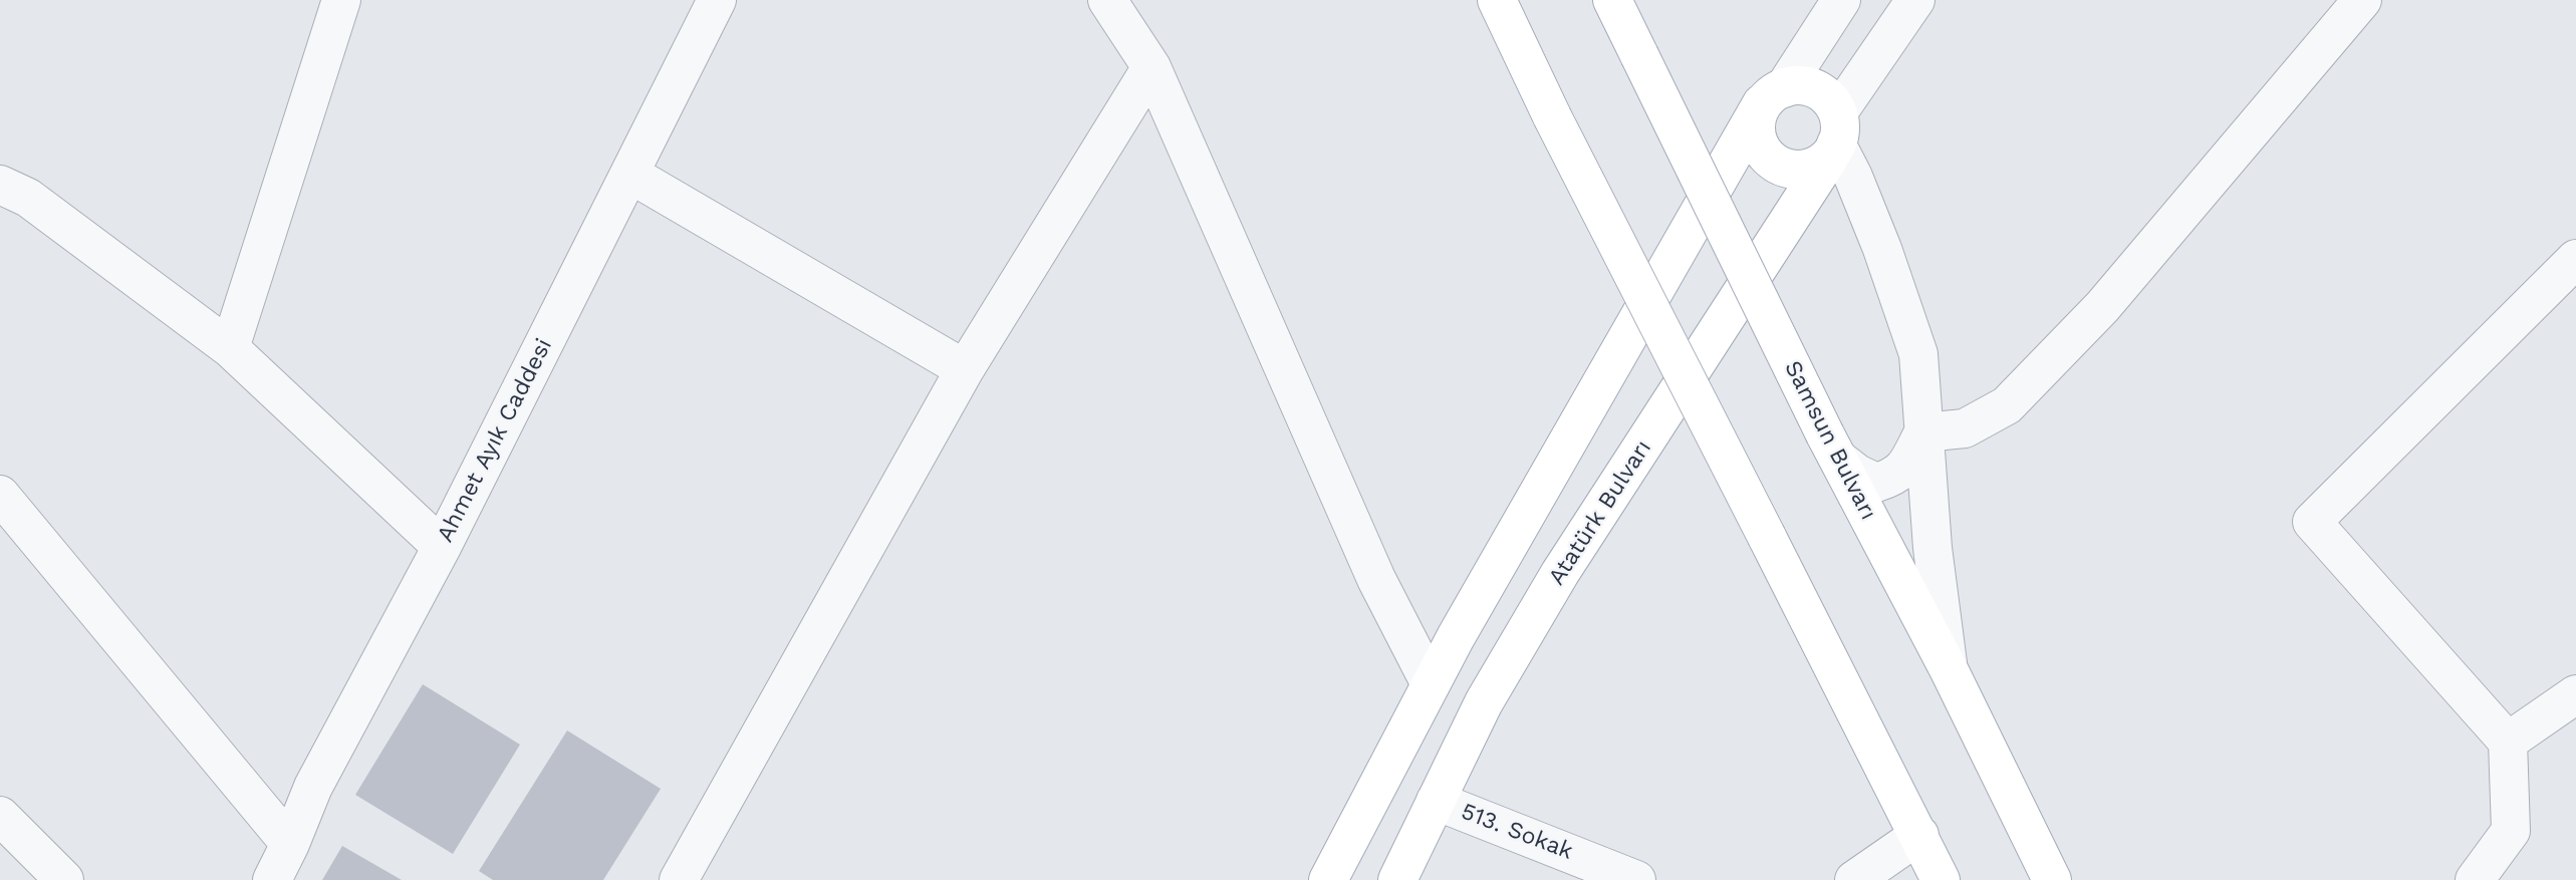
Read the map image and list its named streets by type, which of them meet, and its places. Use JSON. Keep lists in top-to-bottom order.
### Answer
{
  "streets": {
    "main road": ["Samsun Bulvarı", "Atatürk Bulvarı"],
    "street": ["Ahmet Ayık Caddesi", "513. Sokak"]
  },
  "crossings": [
    ["Atatürk Bulvarı", "513. Sokak"]
  ]
}
